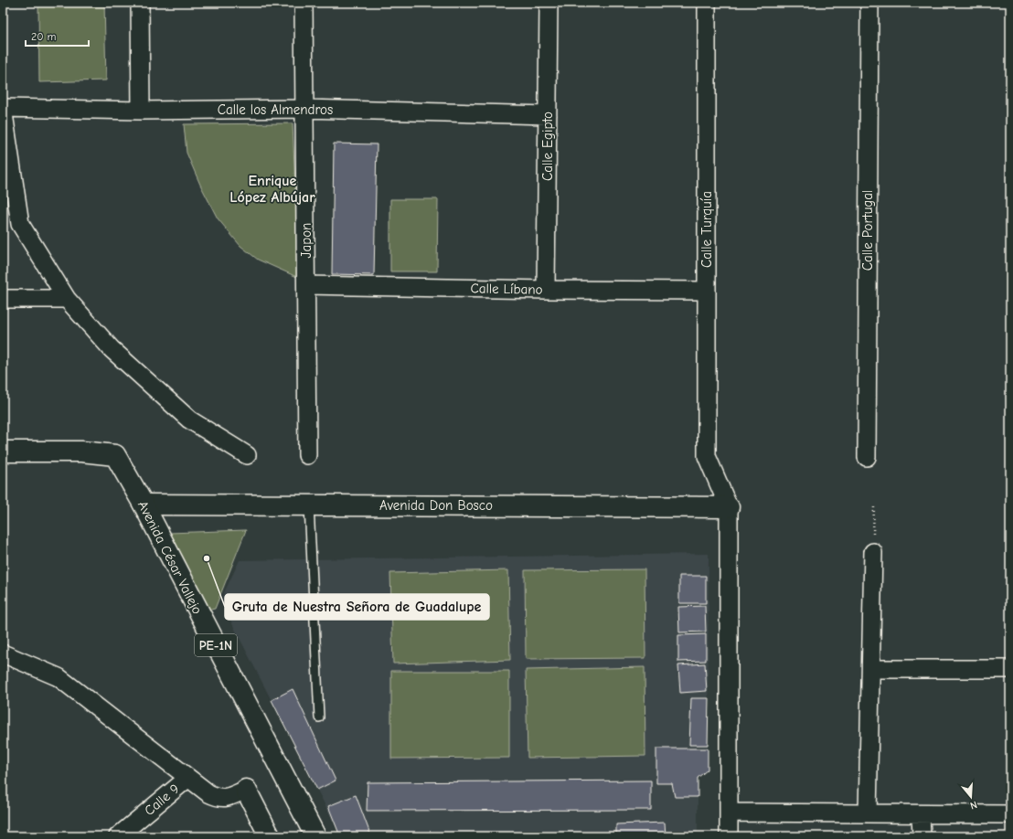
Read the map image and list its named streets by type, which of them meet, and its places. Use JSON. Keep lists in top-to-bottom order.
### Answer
{
  "streets": {
    "main road": ["Avenida Don Bosco", "Avenida César Vallejo", "PE-1N"],
    "street": [
      "Calle los Almendros",
      "Calle Egipto",
      "Calle Turquía",
      "Calle Portugal",
      "Japon",
      "Calle Líbano",
      "Calle 9"
    ]
  },
  "crossings": [
    ["Calle los Almendros", "Calle Egipto"],
    ["Calle los Almendros", "Japon"],
    ["Calle Egipto", "Calle Líbano"],
    ["Calle Turquía", "Calle Líbano"],
    ["Calle Turquía", "Avenida Don Bosco"],
    ["Japon", "Calle Líbano"],
    ["Avenida Don Bosco", "Avenida César Vallejo"]
  ],
  "districts": ["Enrique López Albújar"],
  "places": ["Gruta de Nuestra Señora de Guadalupe"],
  "scale_bar": "20 m",
  "north": "bottom"
}
